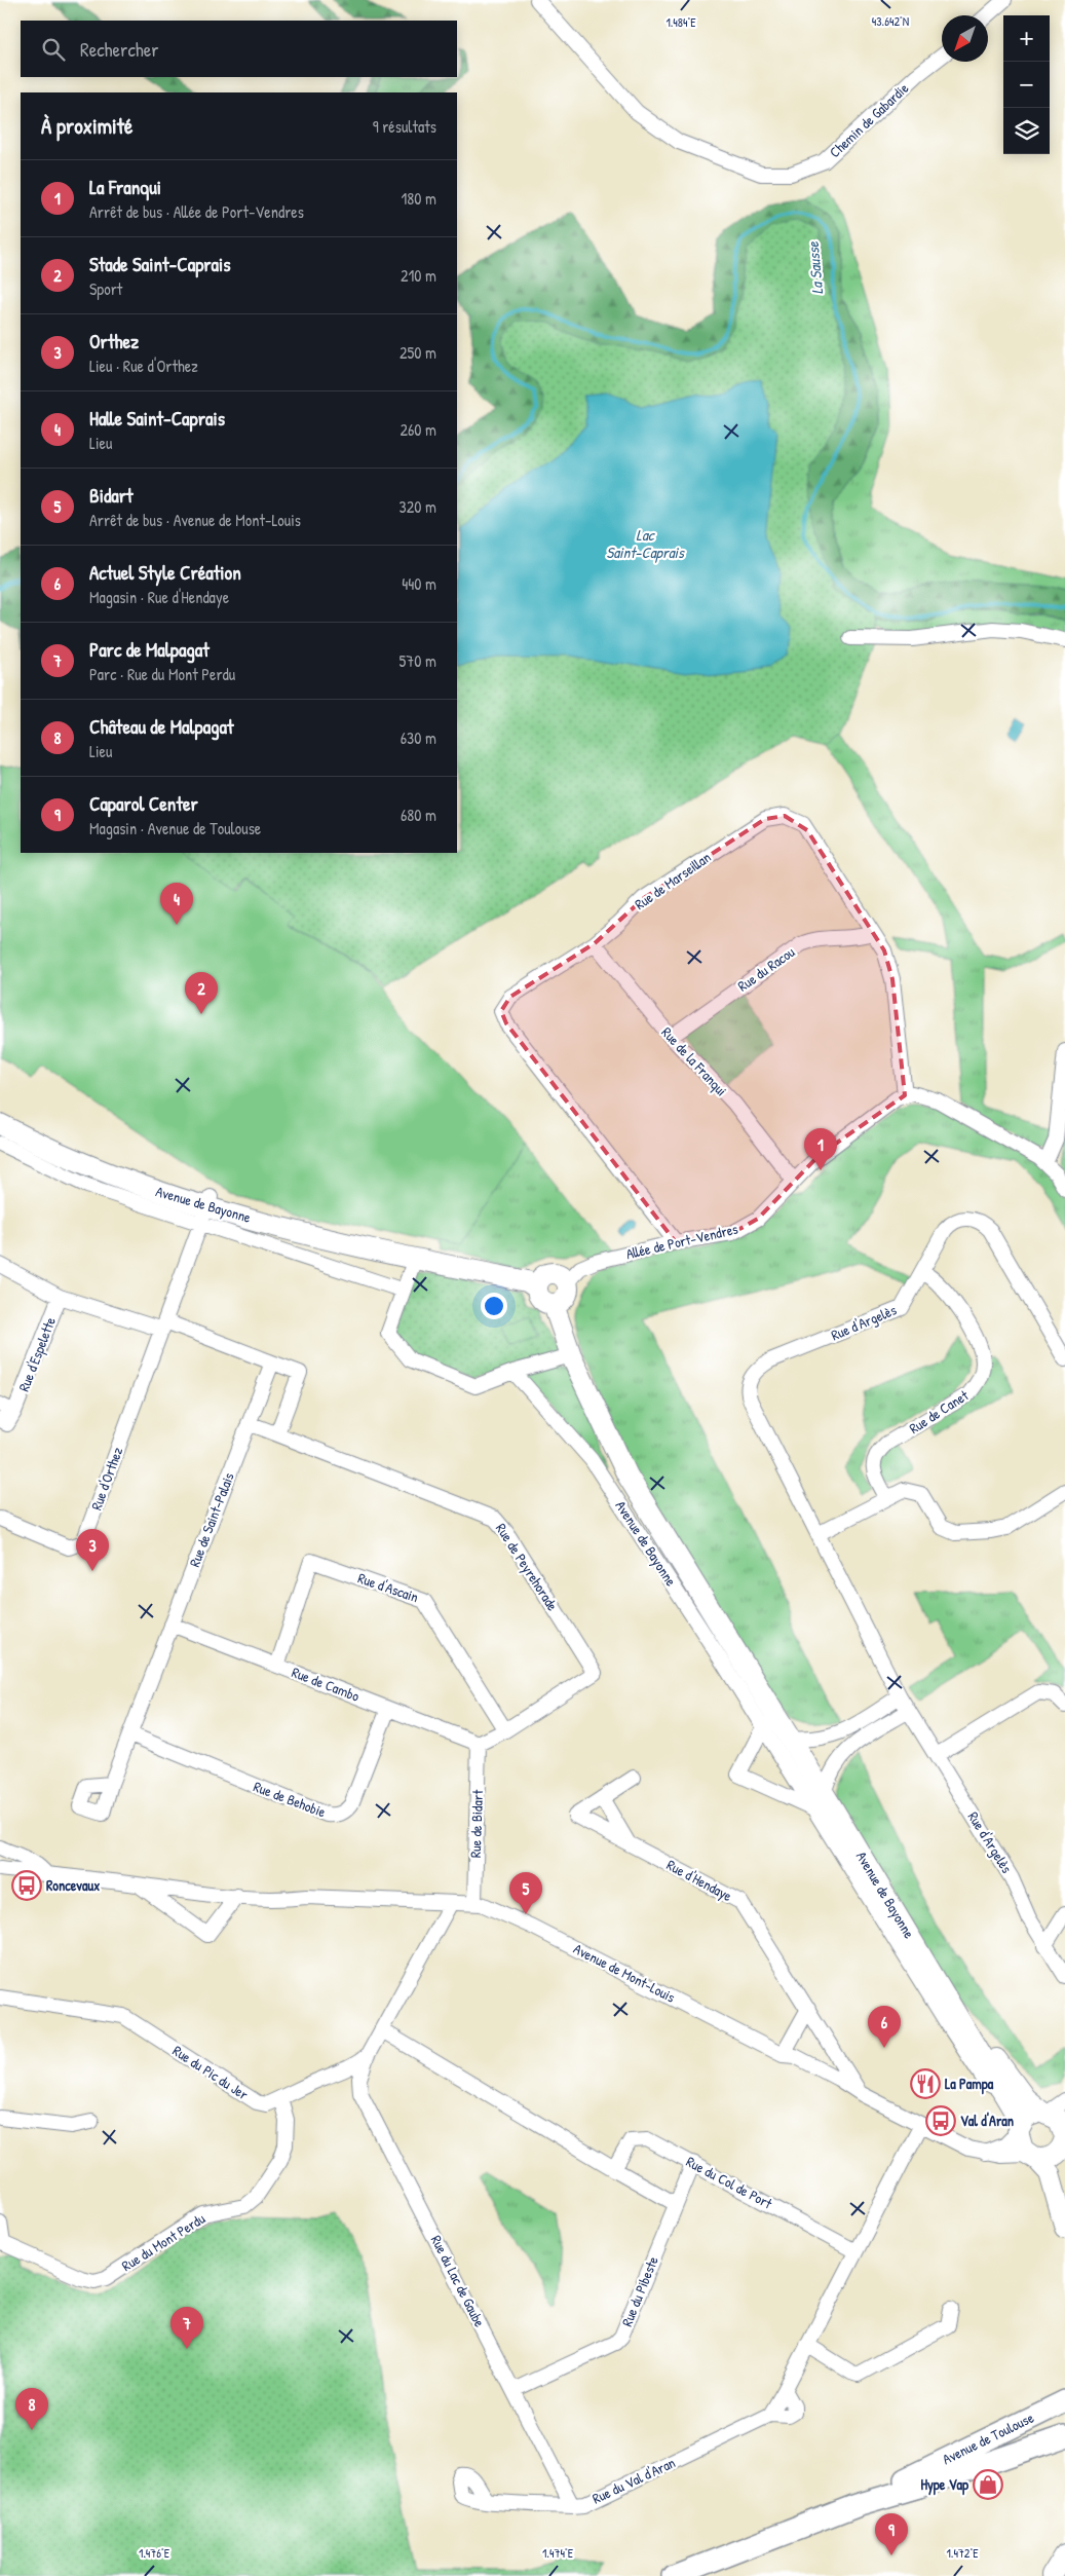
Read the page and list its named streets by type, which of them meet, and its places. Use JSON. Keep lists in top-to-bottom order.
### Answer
{
  "streets": {
    "main road": ["Avenue de Toulouse"],
    "street": [
      "Chemin de Gabardie",
      "Rue de Marseillan",
      "Rue du Racou",
      "Rue de la Franqui",
      "Avenue de Bayonne",
      "Allée de Port-Vendres",
      "Rue d'Argelès",
      "Rue d'Espelette",
      "Rue de Canet",
      "Rue d'Orthez",
      "Rue de Saint-Palais",
      "Rue de Peyrehorade",
      "Rue d'Ascain",
      "Rue de Cambo",
      "Rue de Behobie",
      "Rue de Bidart",
      "Rue d'Hendaye",
      "Avenue de Mont-Louis",
      "Rue du Pic du Jer",
      "Rue du Col de Port",
      "Rue du Mont Perdu",
      "Rue du Lac de Gaube",
      "Rue du Pibeste",
      "Rue du Val d'Aran"
    ]
  },
  "crossings": [
    ["Rue de Marseillan", "Rue du Racou"],
    ["Rue de Marseillan", "Rue de la Franqui"],
    ["Rue de Marseillan", "Allée de Port-Vendres"],
    ["Rue du Racou", "Rue de la Franqui"],
    ["Rue de la Franqui", "Allée de Port-Vendres"],
    ["Avenue de Bayonne", "Allée de Port-Vendres"],
    ["Avenue de Bayonne", "Rue d'Orthez"],
    ["Avenue de Bayonne", "Avenue de Mont-Louis"],
    ["Rue d'Argelès", "Rue de Canet"],
    ["Rue de Saint-Palais", "Rue de Peyrehorade"],
    ["Rue de Saint-Palais", "Rue de Cambo"],
    ["Rue de Saint-Palais", "Rue de Behobie"],
    ["Rue de Peyrehorade", "Rue d'Ascain"],
    ["Rue de Peyrehorade", "Rue de Cambo"],
    ["Rue de Peyrehorade", "Rue de Bidart"],
    ["Rue d'Ascain", "Rue de Cambo"],
    ["Rue de Cambo", "Rue de Behobie"],
    ["Rue de Cambo", "Rue de Bidart"],
    ["Rue de Bidart", "Avenue de Mont-Louis"],
    ["Rue d'Hendaye", "Avenue de Mont-Louis"],
    ["Avenue de Mont-Louis", "Rue du Pic du Jer"],
    ["Avenue de Mont-Louis", "Rue du Val d'Aran"],
    ["Rue du Pic du Jer", "Rue du Mont Perdu"],
    ["Rue du Pic du Jer", "Rue du Lac de Gaube"],
    ["Rue du Col de Port", "Rue du Pibeste"],
    ["Rue du Col de Port", "Rue du Val d'Aran"],
    ["Rue du Lac de Gaube", "Rue du Pibeste"],
    ["Rue du Lac de Gaube", "Rue du Val d'Aran"]
  ],
  "water": ["La Sausse", "Lac Saint-Caprais"],
  "places": {
    "bus stop": ["Roncevaux", "Val d'Aran"],
    "restaurant": ["La Pampa"],
    "shop": ["Hype Vap"]
  },
  "north": "bottom left",
  "page": {
    "map_buttons": ["+", "−"],
    "search": "Rechercher",
    "heading": ["À proximité", "9 résultats"],
    "list": [
      {
        "mark": "1",
        "name": "La Franqui",
        "note": "Arrêt de bus · Allée de Port-Vendres",
        "value": "180 m"
      },
      {
        "mark": "2",
        "name": "Stade Saint-Caprais",
        "note": "Sport",
        "value": "210 m"
      },
      {
        "mark": "3",
        "name": "Orthez",
        "note": "Lieu · Rue d'Orthez",
        "value": "250 m"
      },
      {
        "mark": "4",
        "name": "Halle Saint-Caprais",
        "note": "Lieu",
        "value": "260 m"
      },
      {
        "mark": "5",
        "name": "Bidart",
        "note": "Arrêt de bus · Avenue de Mont-Louis",
        "value": "320 m"
      },
      {
        "mark": "6",
        "name": "Actuel Style Création",
        "note": "Magasin · Rue d'Hendaye",
        "value": "440 m"
      },
      {
        "mark": "7",
        "name": "Parc de Malpagat",
        "note": "Parc · Rue du Mont Perdu",
        "value": "570 m"
      },
      {
        "mark": "8",
        "name": "Château de Malpagat",
        "note": "Lieu",
        "value": "630 m"
      },
      {
        "mark": "9",
        "name": "Caparol Center",
        "note": "Magasin · Avenue de Toulouse",
        "value": "680 m"
      }
    ],
    "pins": [
      "4",
      "2",
      "1",
      "3",
      "5",
      "6",
      "7",
      "8",
      "9"
    ]
  },
  "coordinates": [
    "43.642°N",
    "1.484°E",
    "1.476°E",
    "1.474°E",
    "1.472°E"
  ]
}
